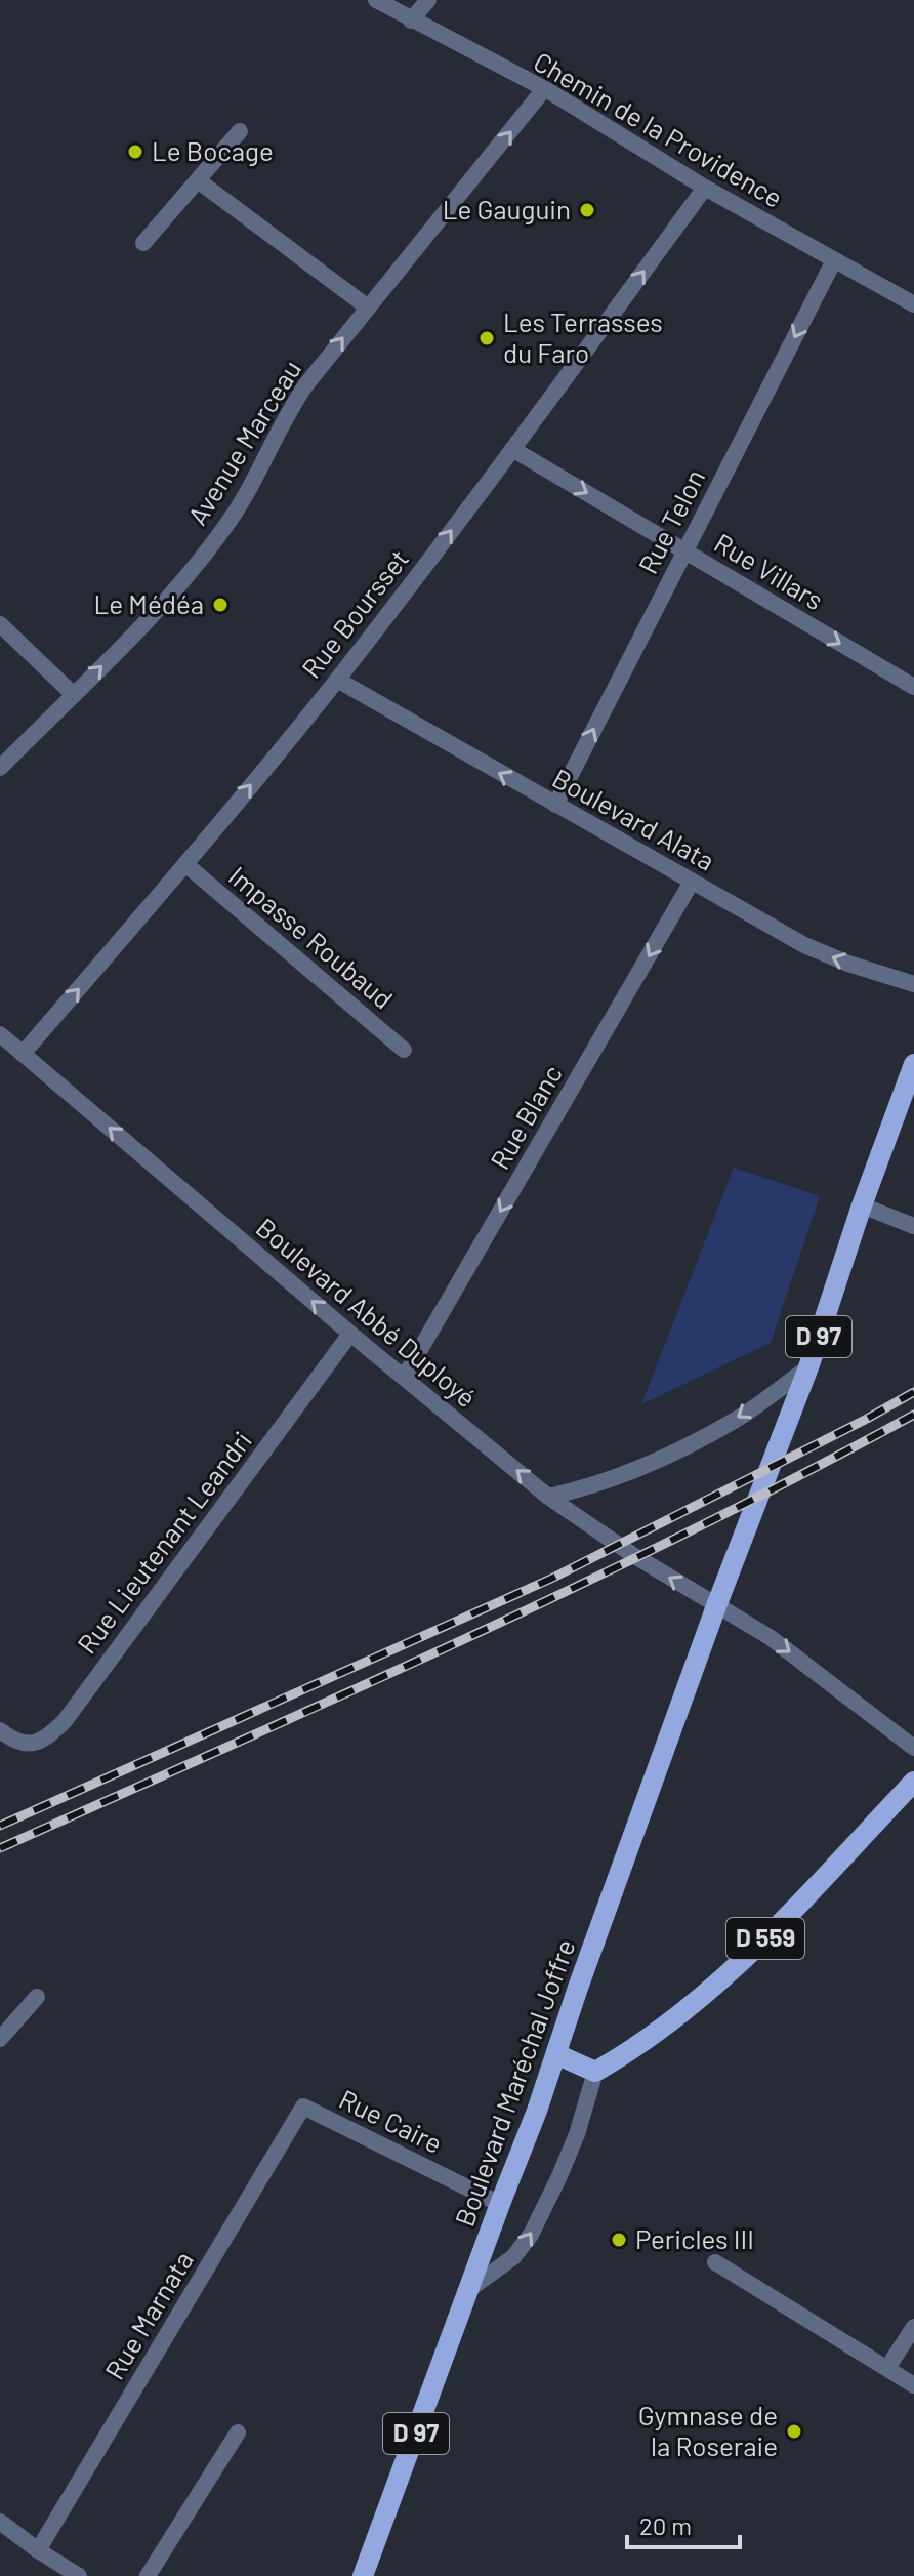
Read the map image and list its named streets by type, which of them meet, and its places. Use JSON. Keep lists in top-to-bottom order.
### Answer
{
  "streets": {
    "main road": ["D 97", "D 559", "Boulevard Maréchal Joffre"],
    "street": [
      "Chemin de la Providence",
      "Avenue Marceau",
      "Rue Telon",
      "Rue Villars",
      "Rue Boursset",
      "Boulevard Alata",
      "Impasse Roubaud",
      "Rue Blanc",
      "Boulevard Abbé Duployé",
      "Rue Lieutenant Leandri",
      "Rue Caire",
      "Rue Marnata"
    ]
  },
  "crossings": [
    ["Chemin de la Providence", "Avenue Marceau"],
    ["Chemin de la Providence", "Rue Telon"],
    ["Chemin de la Providence", "Rue Boursset"],
    ["Rue Telon", "Rue Villars"],
    ["Rue Telon", "Boulevard Alata"],
    ["Rue Villars", "Rue Boursset"],
    ["Rue Boursset", "Boulevard Alata"],
    ["Rue Boursset", "Impasse Roubaud"],
    ["Rue Boursset", "Boulevard Abbé Duployé"],
    ["Boulevard Alata", "Rue Blanc"],
    ["Rue Blanc", "Boulevard Abbé Duployé"],
    ["Boulevard Abbé Duployé", "D 97"],
    ["Boulevard Abbé Duployé", "Rue Lieutenant Leandri"],
    ["Boulevard Abbé Duployé", "Boulevard Maréchal Joffre"],
    ["D 97", "Boulevard Maréchal Joffre"],
    ["Boulevard Maréchal Joffre", "Rue Caire"],
    ["Rue Caire", "Rue Marnata"]
  ],
  "one_way": [
    "Avenue Marceau",
    "Rue Villars",
    "Rue Boursset",
    "Boulevard Alata",
    "Rue Blanc"
  ],
  "places": [
    "Le Bocage",
    "Le Gauguin",
    "Les Terrasses du Faro",
    "Le Médéa",
    "Pericles III",
    "Gymnase de la Roseraie"
  ],
  "scale_bar": "20 m"
}
